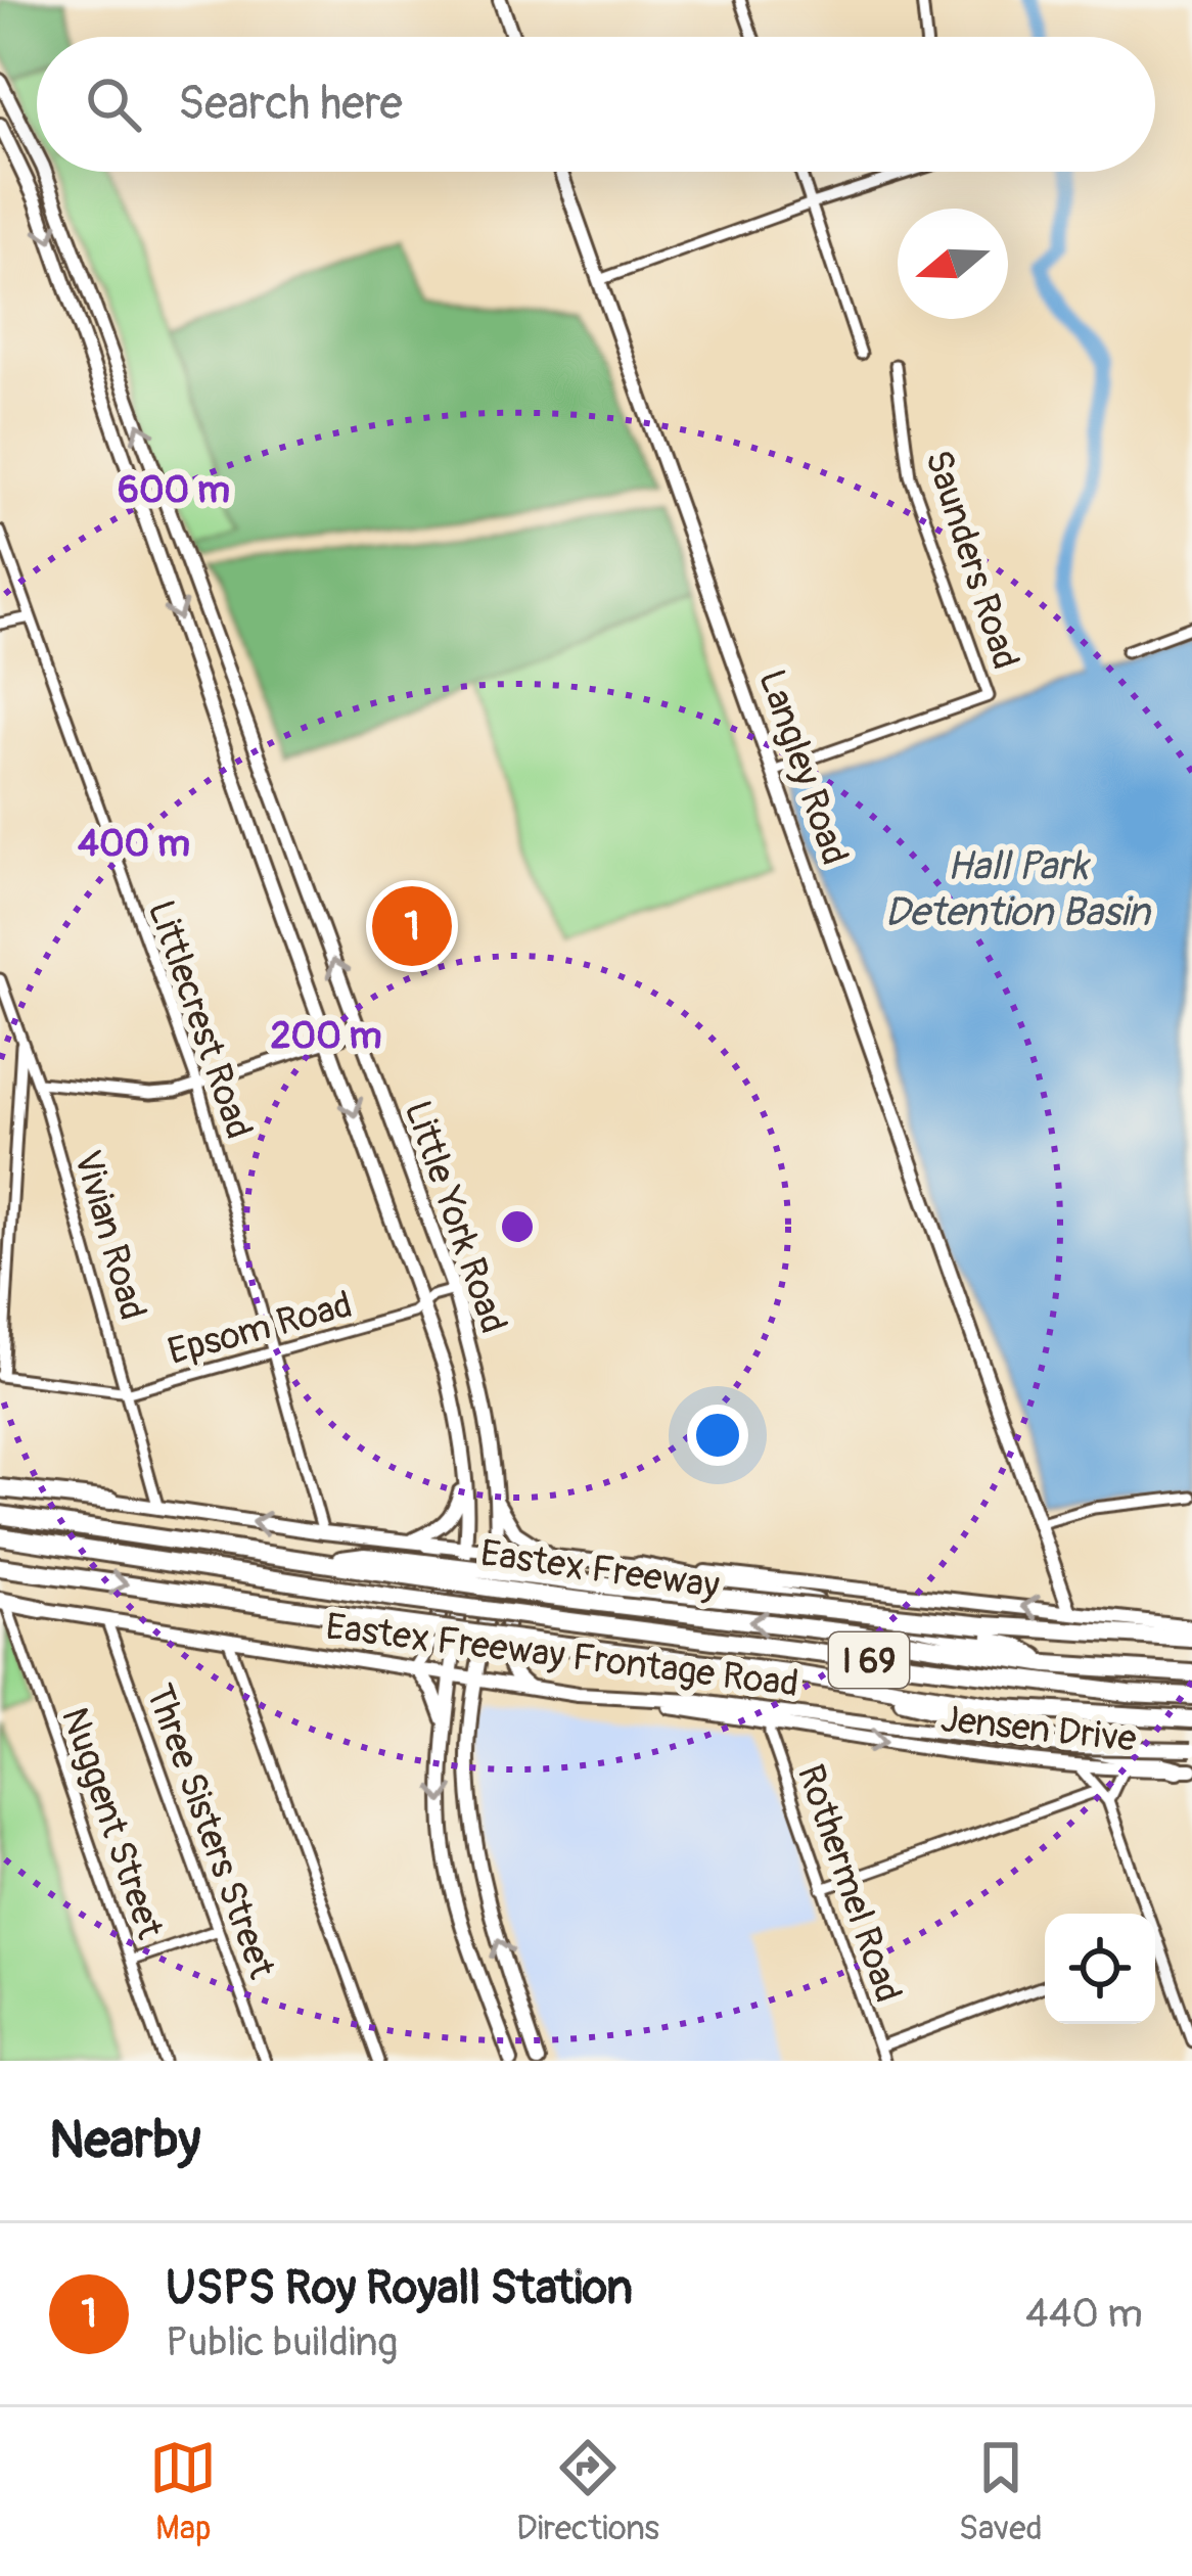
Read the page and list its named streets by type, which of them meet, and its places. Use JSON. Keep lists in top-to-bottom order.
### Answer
{
  "streets": {
    "highway": ["Eastex Freeway", "I 69"],
    "main road": [
      "Langley Road",
      "Little York Road",
      "Eastex Freeway Frontage Road",
      "Jensen Drive"
    ],
    "street": [
      "Saunders Road",
      "Littlecrest Road",
      "Vivian Road",
      "Epsom Road",
      "Nuggent Street",
      "Three Sisters Street",
      "Rothermel Road"
    ]
  },
  "crossings": [
    ["Saunders Road", "Langley Road"],
    ["Littlecrest Road", "Epsom Road"],
    ["Little York Road", "Epsom Road"],
    ["Little York Road", "Eastex Freeway Frontage Road"],
    ["Vivian Road", "Epsom Road"],
    ["Eastex Freeway Frontage Road", "Jensen Drive"],
    ["Eastex Freeway Frontage Road", "Three Sisters Street"],
    ["Jensen Drive", "Rothermel Road"]
  ],
  "one_way": ["Jensen Drive"],
  "water": ["Hall Park Detention Basin"],
  "north": "left",
  "page": {
    "search": "Search here",
    "pins": "1",
    "heading": "Nearby",
    "list": [
      {
        "mark": "1",
        "name": "USPS Roy Royall Station",
        "note": "Public building",
        "value": "440 m"
      }
    ],
    "nav": ["Map", "Directions", "Saved"]
  },
  "rings": ["600 m", "400 m", "200 m"]
}
